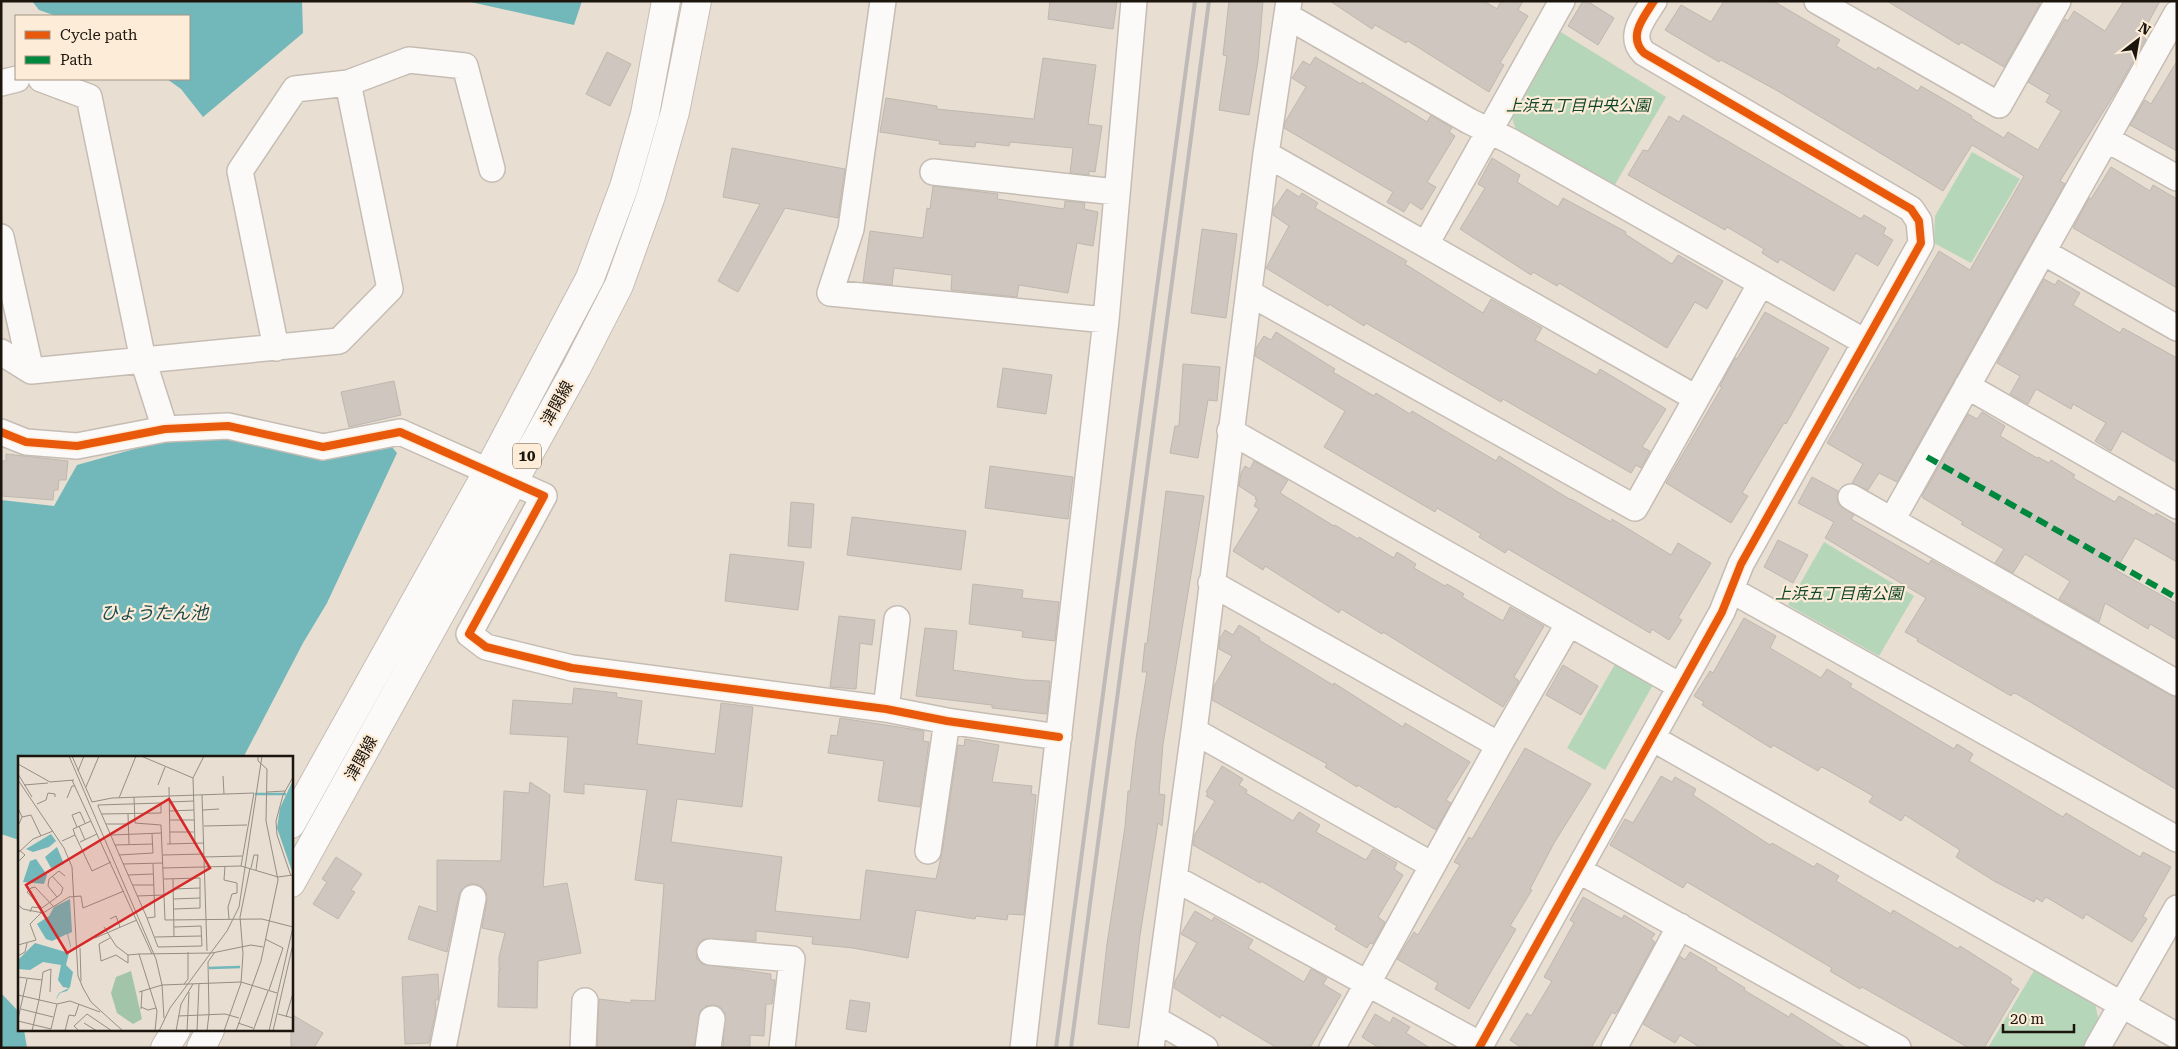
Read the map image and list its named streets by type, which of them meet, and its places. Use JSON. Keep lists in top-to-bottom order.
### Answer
{
  "streets": {
    "main road": ["津関線", "10"]
  },
  "water": ["ひょうたん池"],
  "parks": ["上浜五丁目中央公園", "上浜五丁目南公園"],
  "legend": ["Cycle path", "Path"],
  "scale_bar": "20 m",
  "north": "top right"
}
